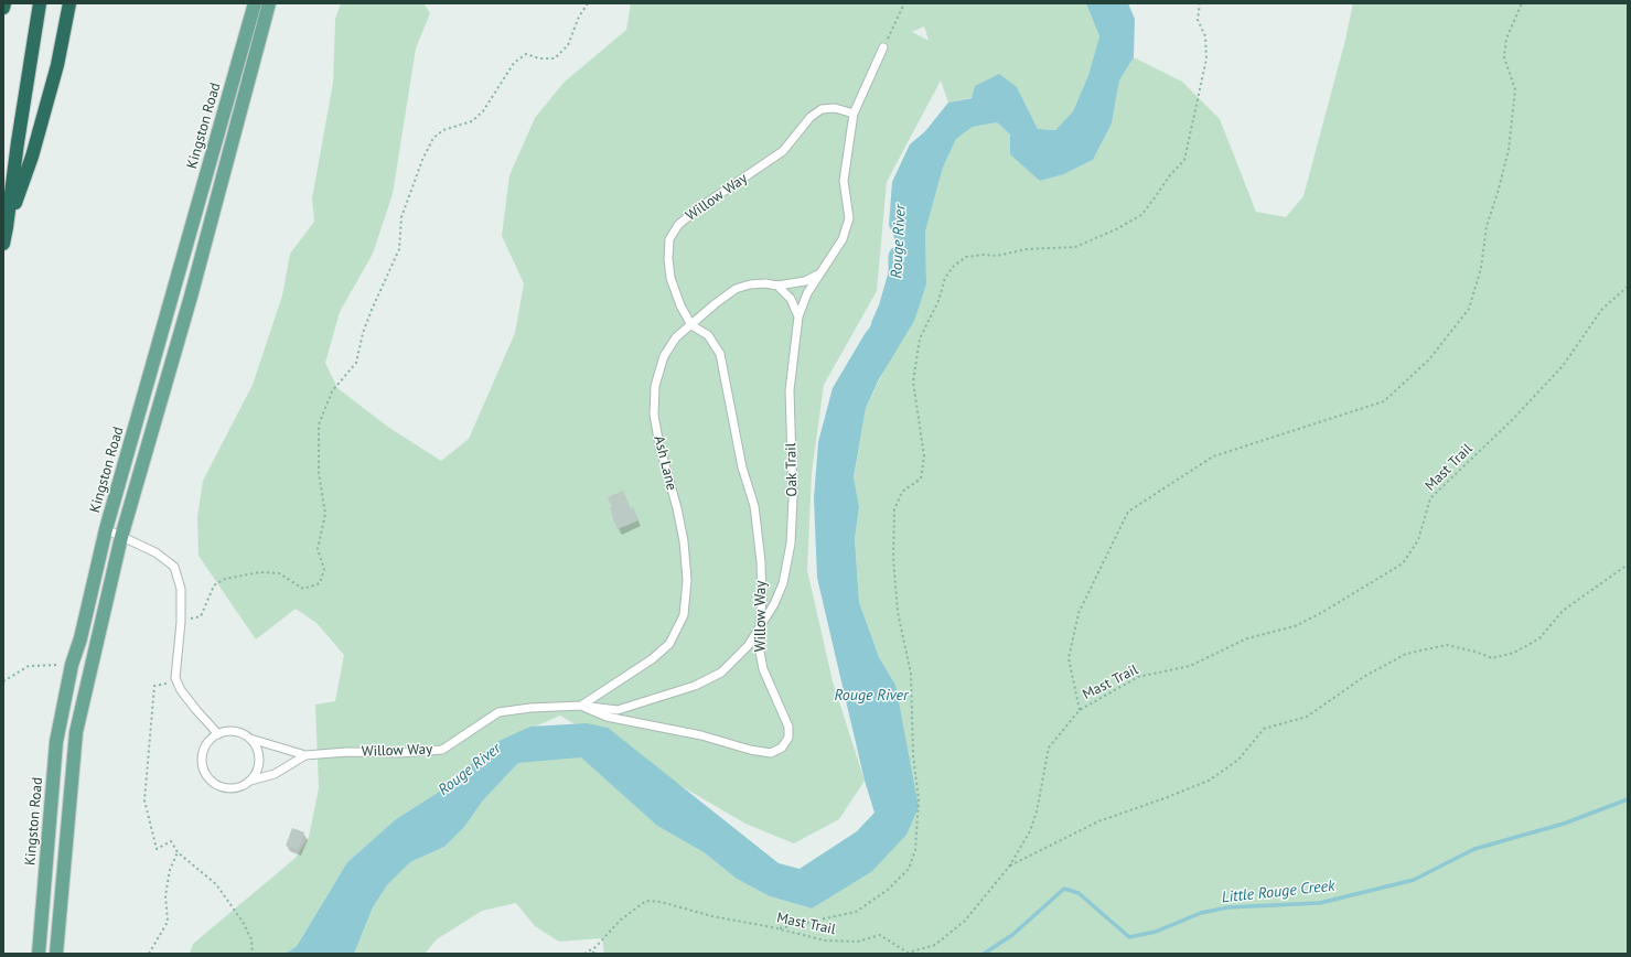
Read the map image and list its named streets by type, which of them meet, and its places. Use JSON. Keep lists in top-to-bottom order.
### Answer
{
  "streets": {
    "main road": ["Kingston Road"],
    "lane": ["Willow Way", "Ash Lane", "Oak Trail"],
    "path": ["Mast Trail"]
  },
  "crossings": [
    ["Willow Way", "Ash Lane"],
    ["Willow Way", "Oak Trail"],
    ["Ash Lane", "Oak Trail"]
  ],
  "water": ["Rouge River", "Little Rouge Creek"]
}
